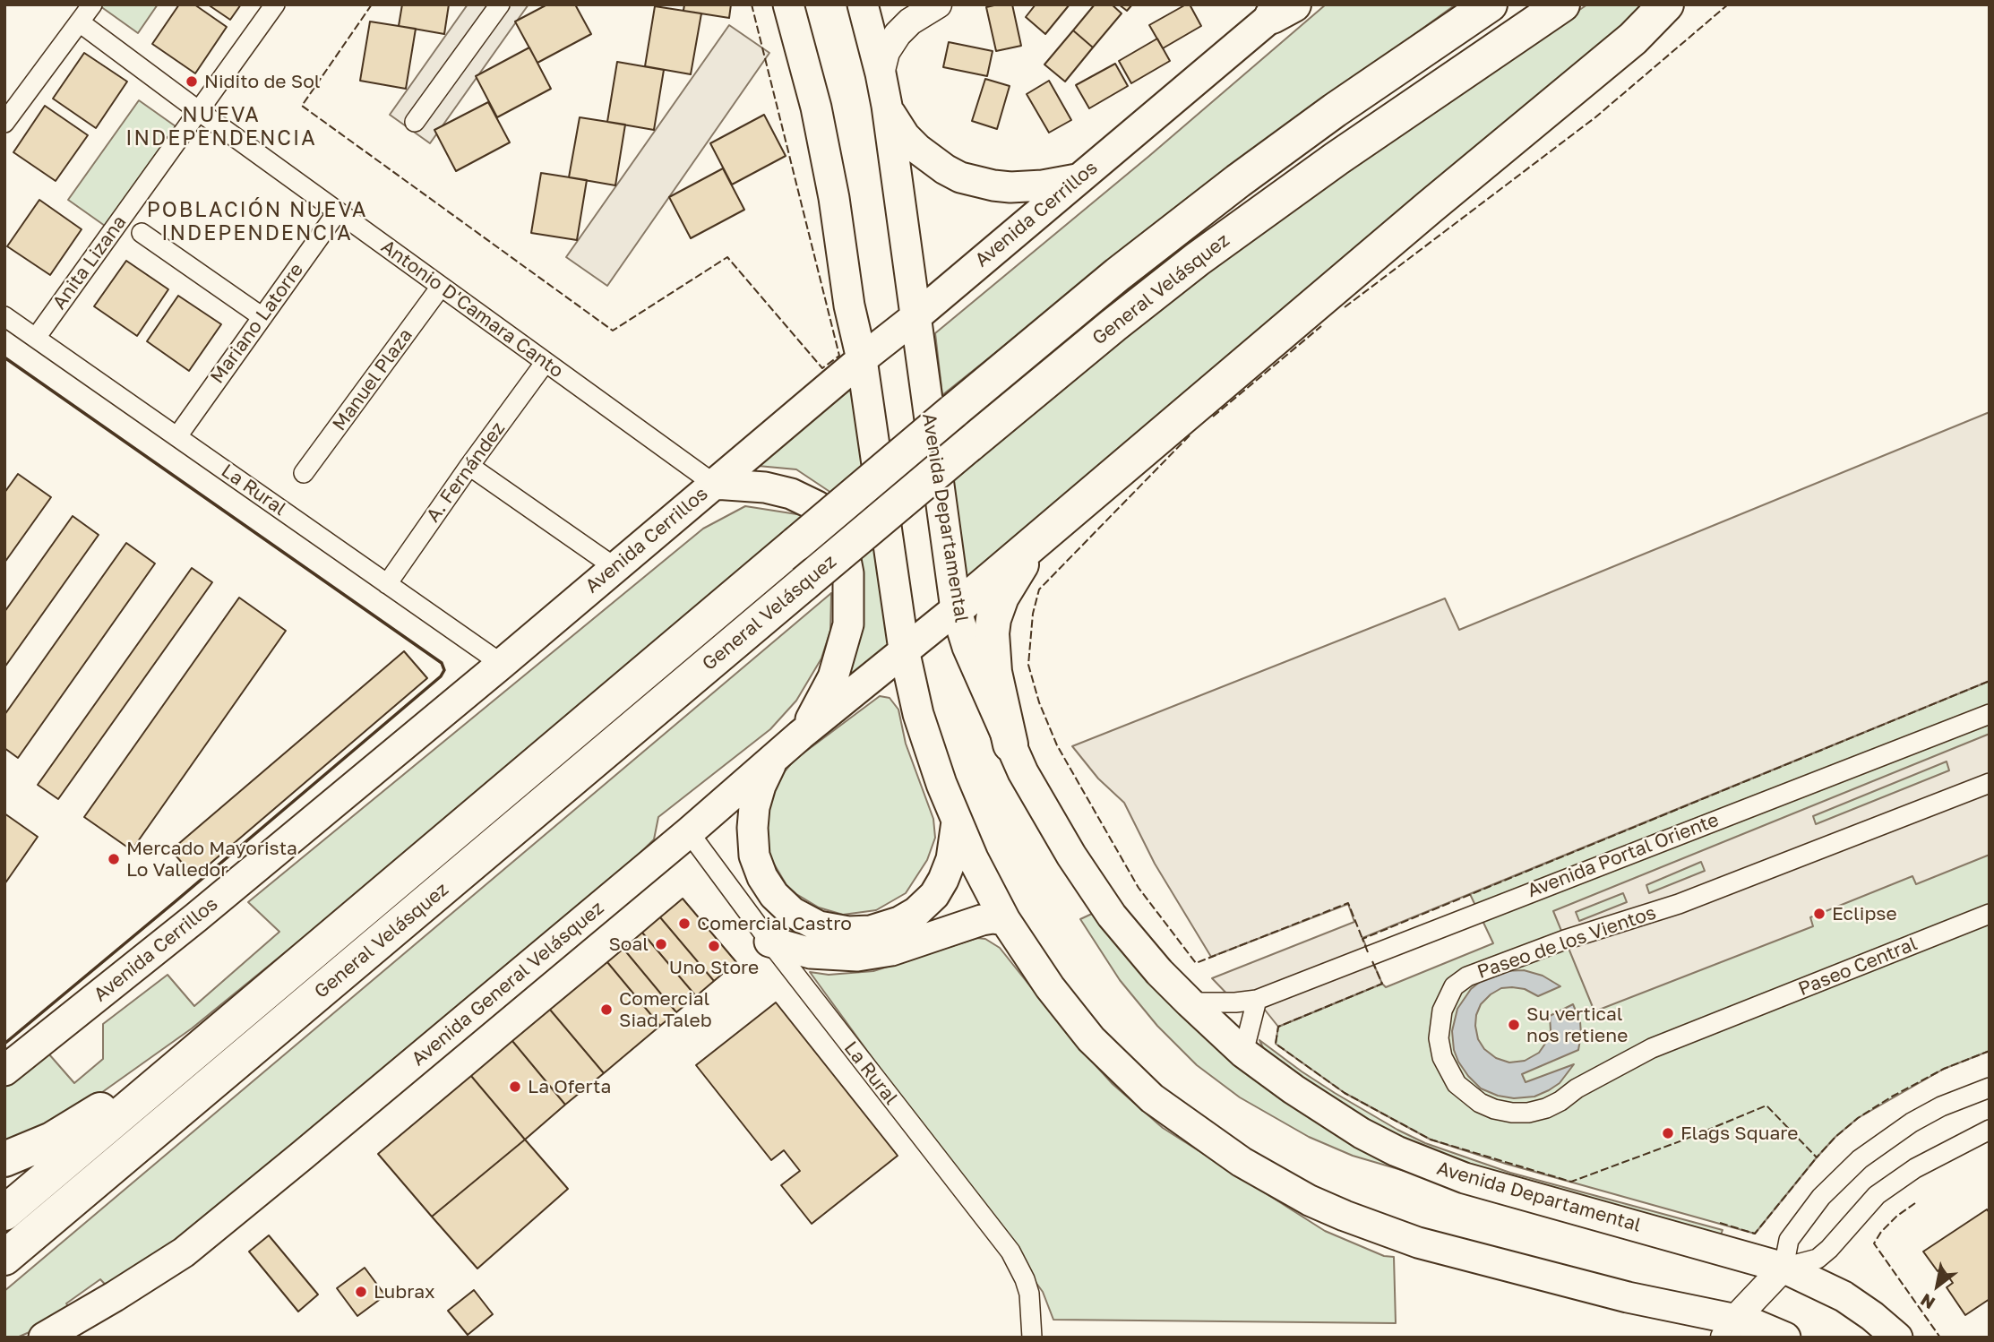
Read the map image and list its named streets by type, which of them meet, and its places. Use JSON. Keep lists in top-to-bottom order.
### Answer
{
  "streets": {
    "highway": ["General Velásquez"],
    "main road": ["Avenida Cerrillos", "Avenida Departamental", "Avenida General Velásquez"],
    "street": [
      "Anita Lizana",
      "Antonio D'Camara Canto",
      "Mariano Latorre",
      "Manuel Plaza",
      "A. Fernández",
      "La Rural",
      "Avenida Portal Oriente",
      "Paseo de los Vientos",
      "Paseo Central"
    ]
  },
  "crossings": [
    ["Avenida Cerrillos", "Antonio D'Camara Canto"],
    ["Avenida Cerrillos", "La Rural"],
    ["Avenida Cerrillos", "Avenida Departamental"],
    ["Anita Lizana", "Antonio D'Camara Canto"],
    ["Anita Lizana", "La Rural"],
    ["Antonio D'Camara Canto", "Mariano Latorre"],
    ["Antonio D'Camara Canto", "Manuel Plaza"],
    ["Antonio D'Camara Canto", "A. Fernández"],
    ["Mariano Latorre", "La Rural"],
    ["A. Fernández", "La Rural"],
    ["La Rural", "Avenida General Velásquez"],
    ["Avenida Departamental", "Avenida Portal Oriente"],
    ["Avenida Departamental", "Avenida General Velásquez"],
    ["Paseo de los Vientos", "Paseo Central"]
  ],
  "districts": ["NUEVA INDEPENDENCIA", "POBLACIÓN NUEVA INDEPENDENCIA"],
  "places": [
    "Nidito de Sol",
    "Mercado Mayorista Lo Valledor",
    "Eclipse",
    "Comercial Castro",
    "Soal",
    "Uno Store",
    "Comercial Siad Taleb",
    "Su vertical nos retiene",
    "La Oferta",
    "Flags Square",
    "Lubrax"
  ],
  "north": "bottom left"
}
